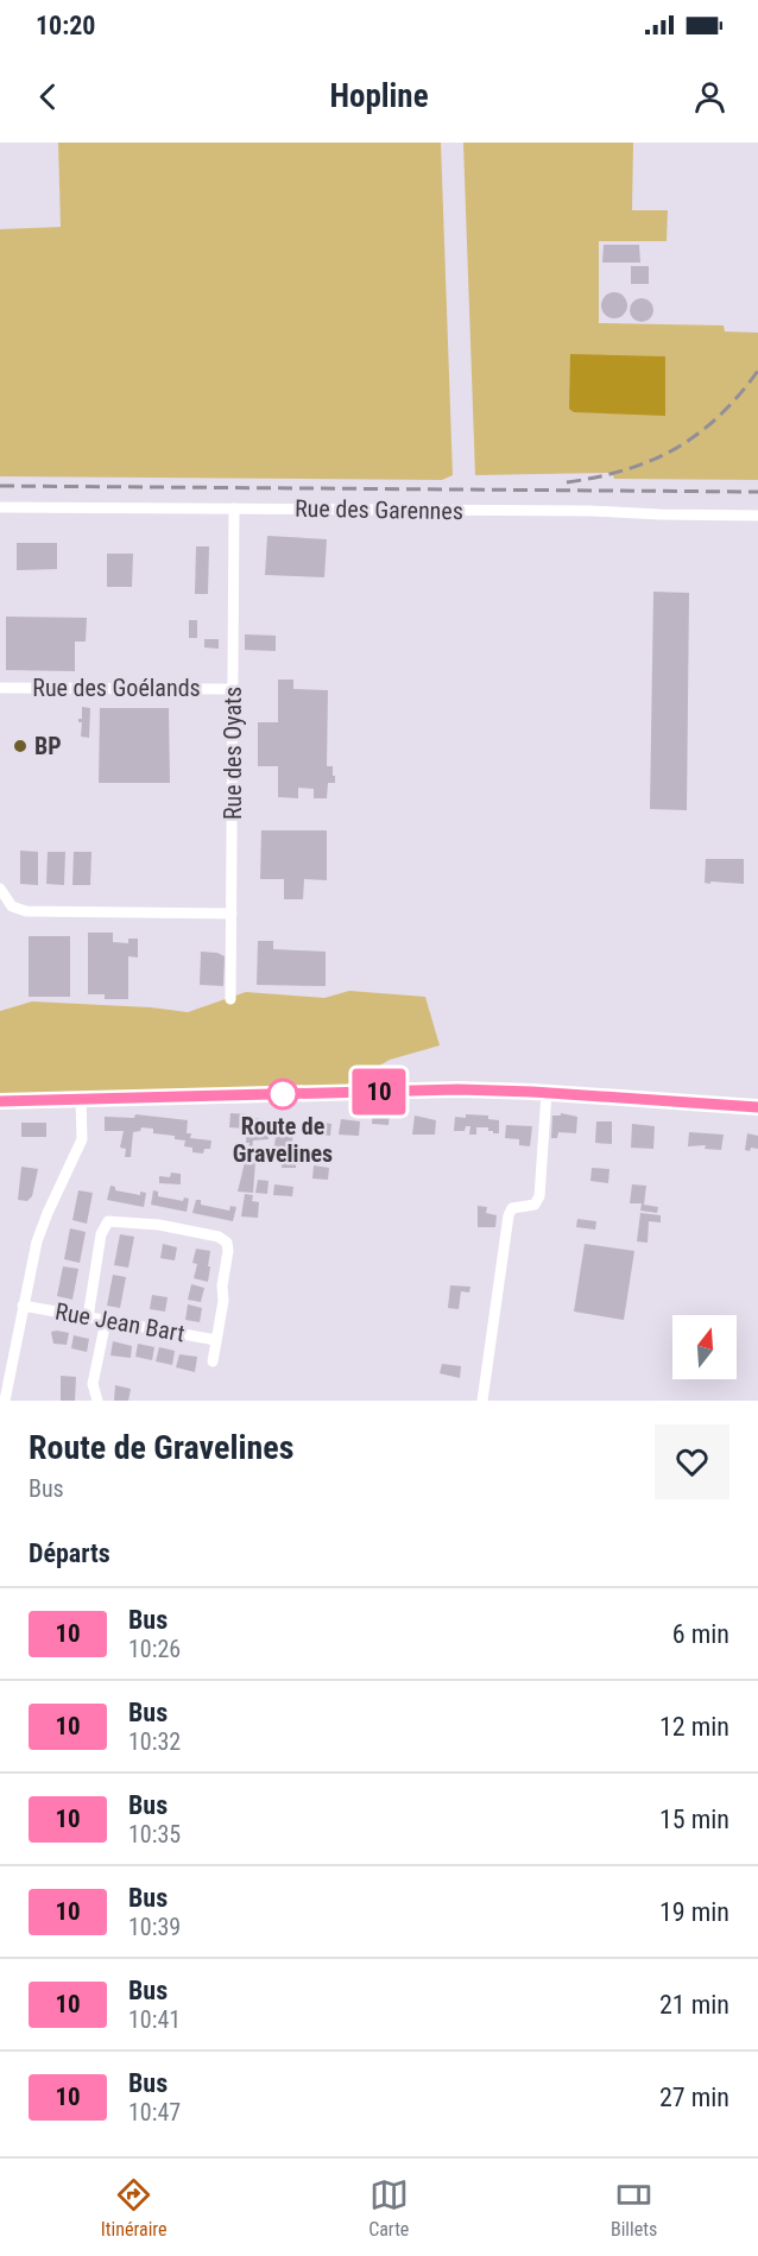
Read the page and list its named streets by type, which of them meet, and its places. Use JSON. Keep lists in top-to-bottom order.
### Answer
{
  "streets": {
    "street": [
      "Rue des Garennes",
      "Rue des Goélands",
      "Rue des Oyats",
      "Rue Jean Bart"
    ]
  },
  "crossings": [
    ["Rue des Garennes", "Rue des Oyats"],
    ["Rue des Goélands", "Rue des Oyats"]
  ],
  "places": ["BP", "Route de Gravelines"],
  "lines": ["bus line 10"],
  "north": "top",
  "page": {
    "status": "10:20",
    "header": "Hopline",
    "on_map": "10",
    "heading": [
      ["Route de Gravelines", "Bus"],
      "Départs"
    ],
    "list": [
      {
        "mark": "10",
        "name": "Bus",
        "note": "10:26",
        "value": "6 min"
      },
      {
        "mark": "10",
        "name": "Bus",
        "note": "10:32",
        "value": "12 min"
      },
      {
        "mark": "10",
        "name": "Bus",
        "note": "10:35",
        "value": "15 min"
      },
      {
        "mark": "10",
        "name": "Bus",
        "note": "10:39",
        "value": "19 min"
      },
      {
        "mark": "10",
        "name": "Bus",
        "note": "10:41",
        "value": "21 min"
      },
      {
        "mark": "10",
        "name": "Bus",
        "note": "10:47",
        "value": "27 min"
      }
    ],
    "tabs": ["Itinéraire", "Carte", "Billets"]
  }
}
